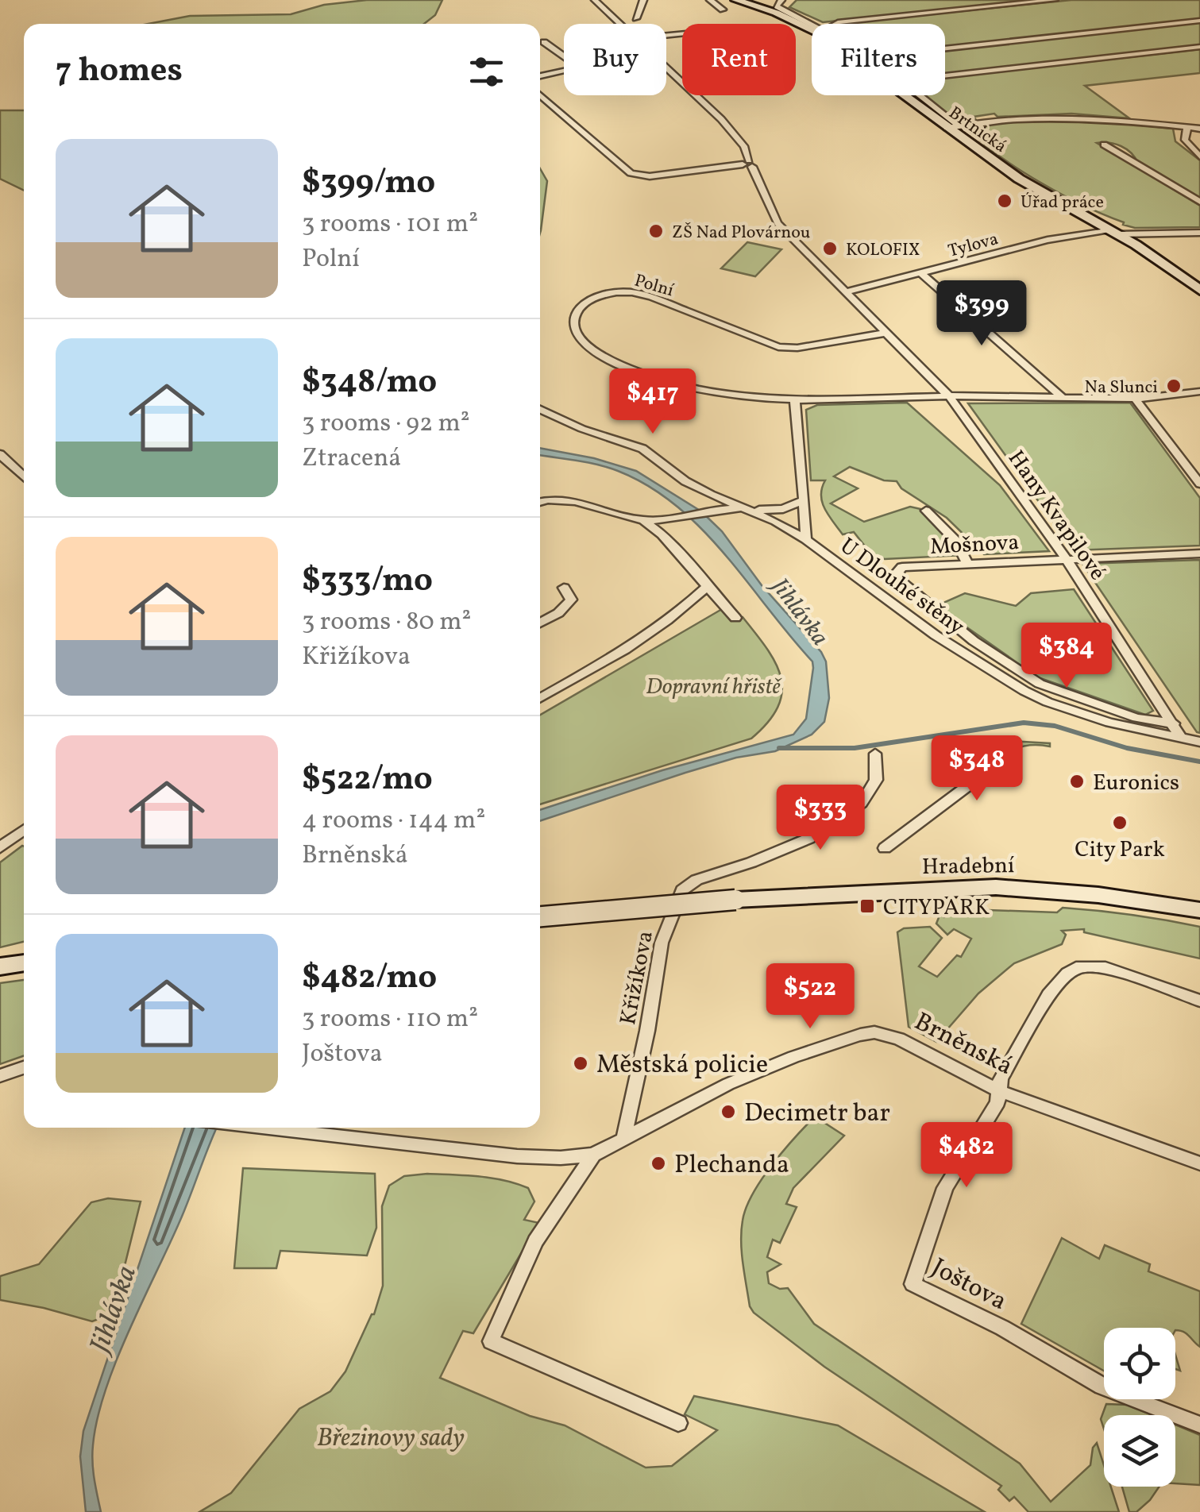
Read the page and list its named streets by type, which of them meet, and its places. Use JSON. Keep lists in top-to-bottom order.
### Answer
{
  "streets": {
    "main road": ["Brtnická", "Hradební"],
    "street": [
      "Tylova",
      "Polní",
      "Hany Kvapilové",
      "Mošnova",
      "U Dlouhé stěny",
      "Křižíkova",
      "Brněnská",
      "Joštova"
    ]
  },
  "crossings": [
    ["Brtnická", "Tylova"],
    ["Polní", "Hany Kvapilové"],
    ["Hany Kvapilové", "Mošnova"],
    ["Hany Kvapilové", "U Dlouhé stěny"],
    ["Mošnova", "U Dlouhé stěny"],
    ["Křižíkova", "Brněnská"],
    ["Brněnská", "Joštova"]
  ],
  "water": ["Jihlávka"],
  "parks": ["Dopravní hřistě", "Březinovy sady"],
  "places": {
    "other": [
      "Úřad práce",
      "ZŠ Nad Plovárnou",
      "KOLOFIX",
      "Na Slunci",
      "Euronics",
      "City Park",
      "Městská policie",
      "Decimetr bar",
      "Plechanda"
    ],
    "transit": ["CITYPARK"]
  },
  "page": {
    "chip": ["Buy", "Rent", "Filters"],
    "heading": "7 homes",
    "list": [
      {
        "name": "$399/mo",
        "note": "3 rooms · 101 m² · Polní"
      },
      {
        "name": "$348/mo",
        "note": "3 rooms · 92 m² · Ztracená"
      },
      {
        "name": "$333/mo",
        "note": "3 rooms · 80 m² · Křižíkova"
      },
      {
        "name": "$522/mo",
        "note": "4 rooms · 144 m² · Brněnská"
      },
      {
        "name": "$482/mo",
        "note": "3 rooms · 110 m² · Joštova"
      }
    ],
    "price": [
      "$399",
      "$417",
      "$384",
      "$348",
      "$333",
      "$522",
      "$482"
    ]
  }
}
